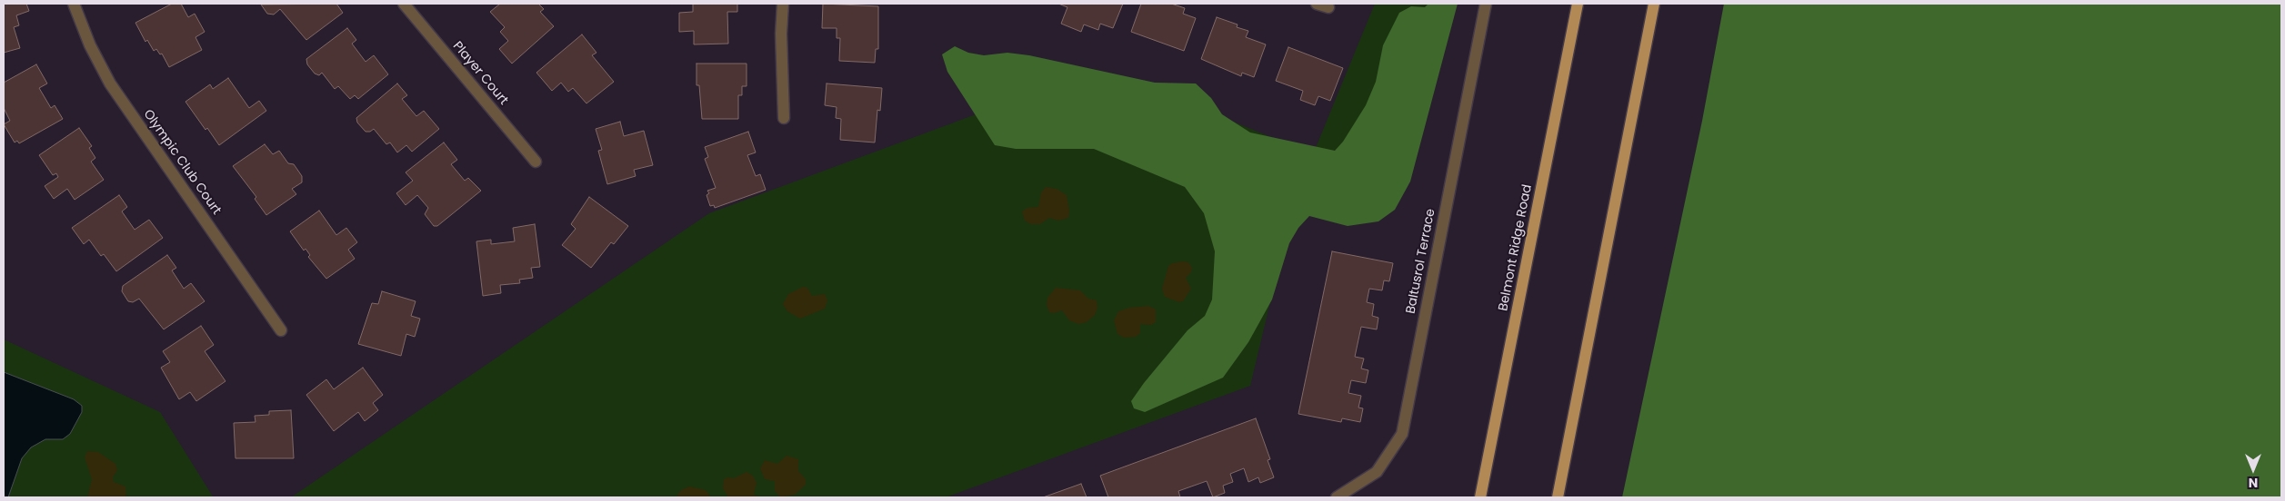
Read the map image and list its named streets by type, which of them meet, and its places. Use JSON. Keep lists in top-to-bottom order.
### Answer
{
  "streets": {
    "main road": ["Belmont Ridge Road"],
    "street": ["Player Court", "Olympic Club Court", "Baltusrol Terrace"]
  },
  "north": "bottom"
}
